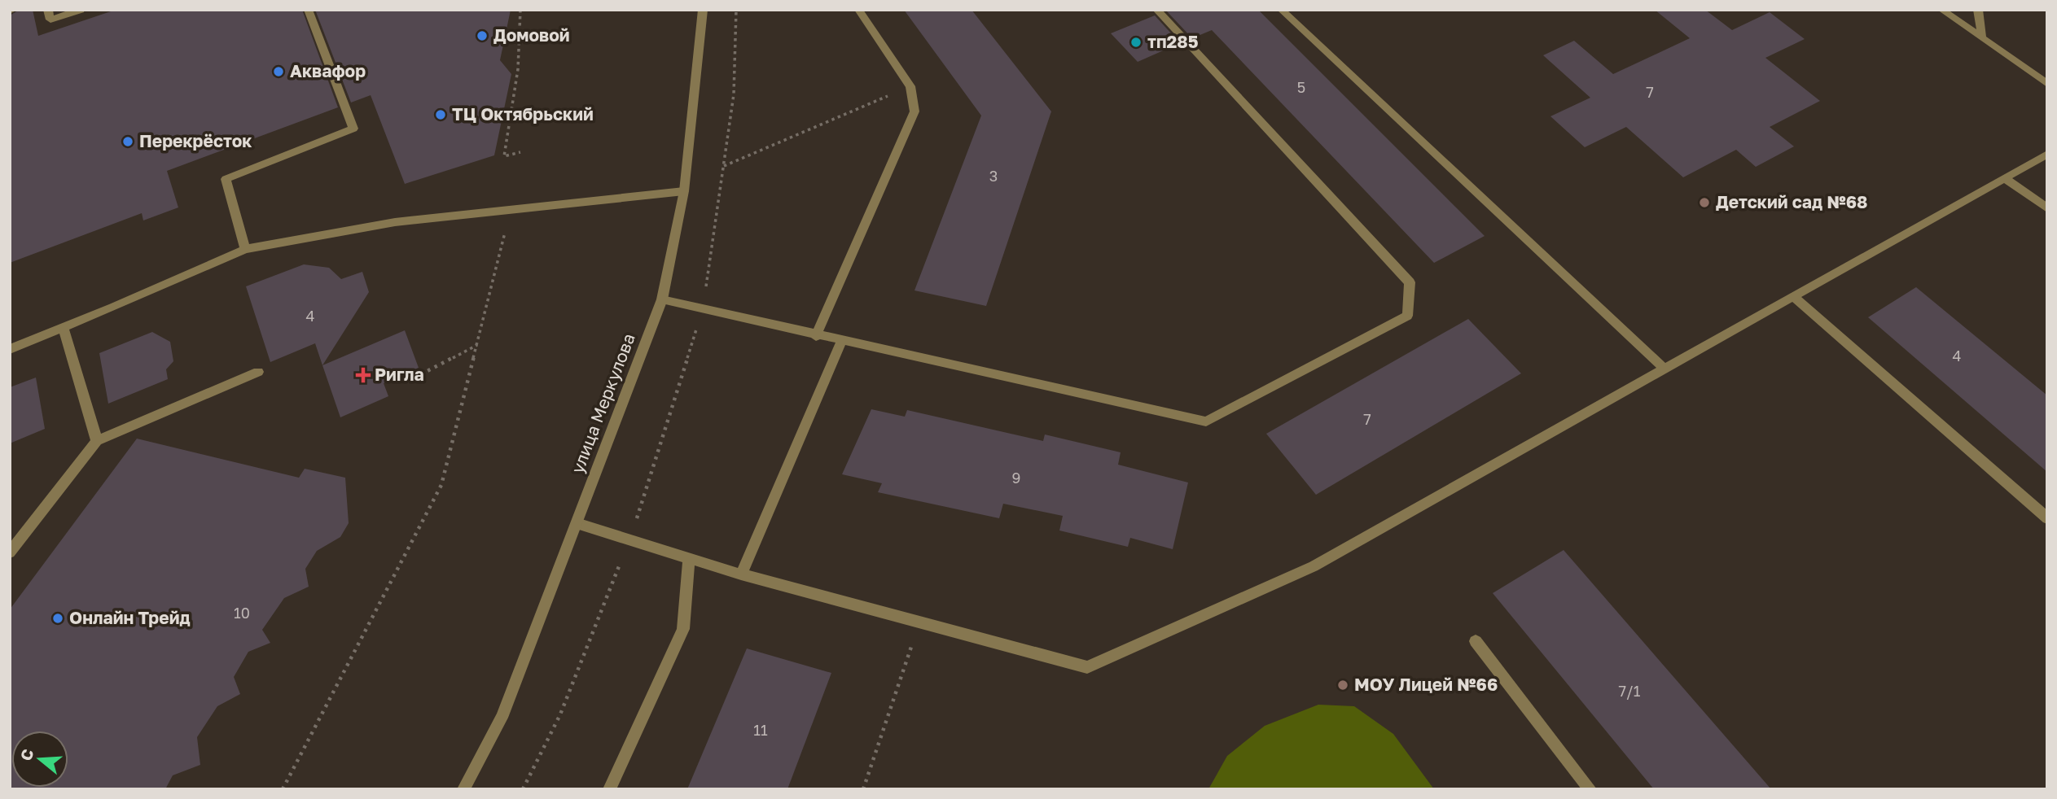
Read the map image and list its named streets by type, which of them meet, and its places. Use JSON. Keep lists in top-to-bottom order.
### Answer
{
  "streets": {
    "street": ["улица Меркулова"]
  },
  "places": {
    "other": [
      "Домовой",
      "тп285",
      "Аквафор",
      "ТЦ Октябрьский",
      "Перекрёсток",
      "Детский сад №68",
      "Онлайн Трейд",
      "МОУ Лицей №66"
    ],
    "health": ["Ригла"]
  },
  "house_numbers": [
    "5",
    "7",
    "3",
    "4",
    "4",
    "7",
    "9",
    "10",
    "7/1",
    "11"
  ],
  "north": "left"
}
